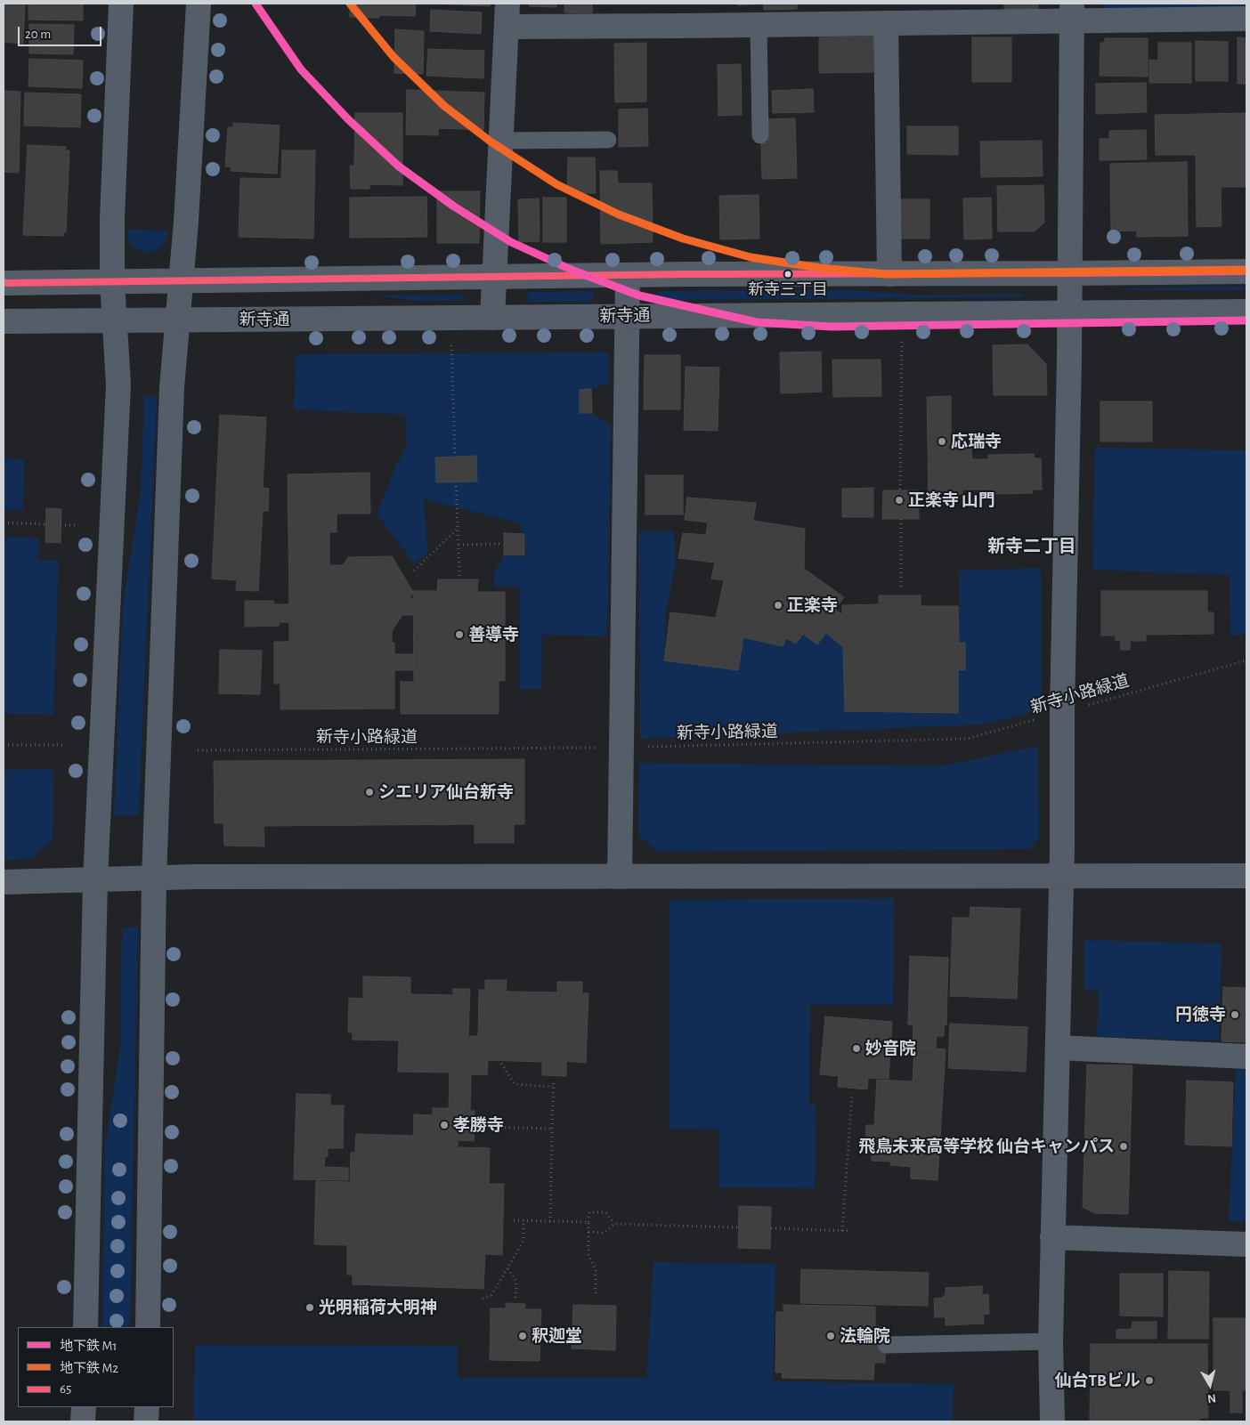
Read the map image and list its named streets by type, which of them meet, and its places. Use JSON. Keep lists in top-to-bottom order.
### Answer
{
  "streets": {
    "street": ["新寺通"],
    "path": ["新寺小路緑道"]
  },
  "districts": ["新寺二丁目"],
  "places": [
    "新寺三丁目",
    "応瑞寺",
    "正楽寺 山門",
    "正楽寺",
    "善導寺",
    "シエリア仙台新寺",
    "円徳寺",
    "妙音院",
    "孝勝寺",
    "飛鳥未来高等学校 仙台キャンパス",
    "光明稲荷大明神",
    "釈迦堂",
    "法輪院",
    "仙台TBビル"
  ],
  "lines": ["metro line M1", "metro line M2", "transit line 65"],
  "legend": ["地下鉄 M1", "地下鉄 M2", "65"],
  "scale_bar": "20 m",
  "north": "bottom"
}
